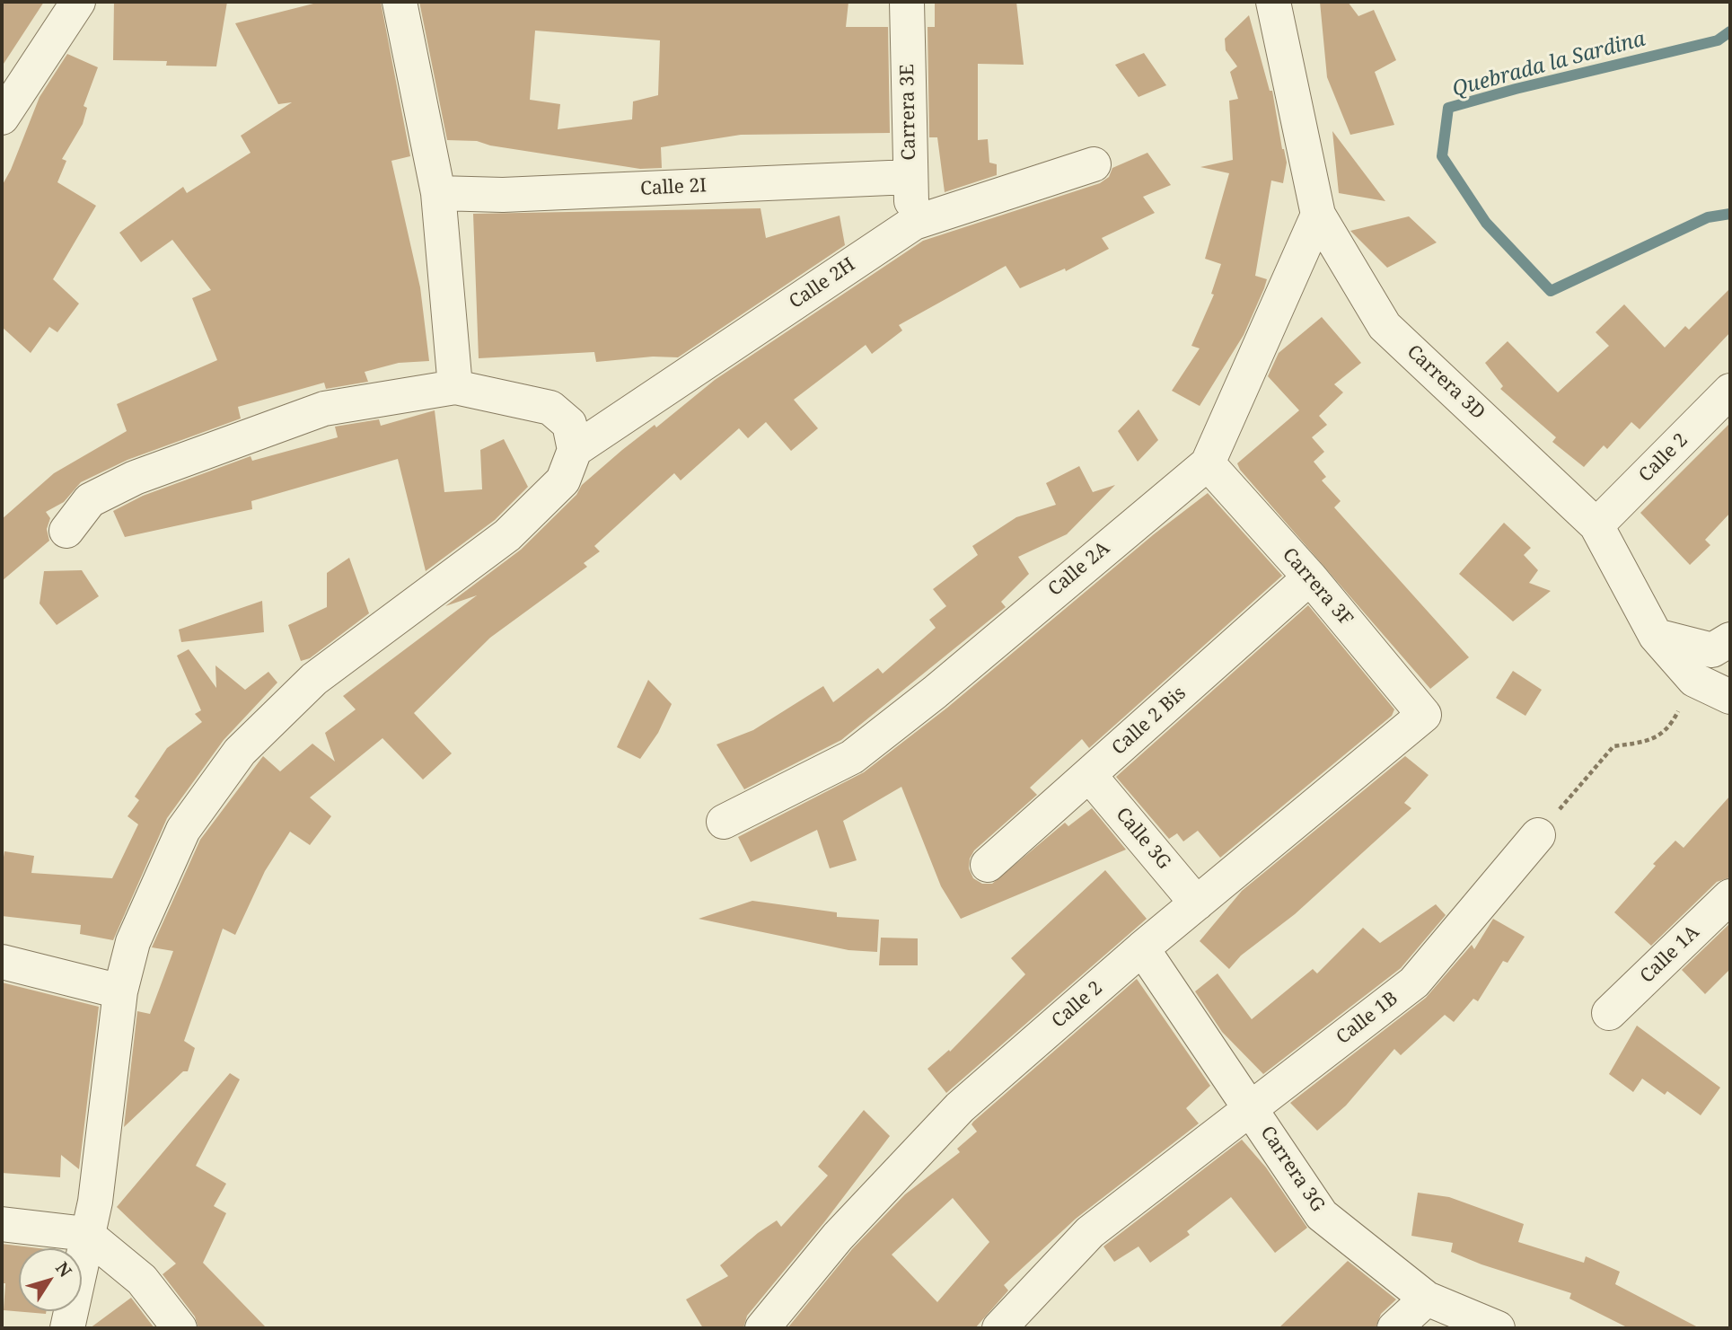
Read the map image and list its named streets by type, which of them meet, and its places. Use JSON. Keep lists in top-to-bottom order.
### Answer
{
  "streets": {
    "street": [
      "Carrera 3E",
      "Calle 2I",
      "Calle 2H",
      "Carrera 3D",
      "Calle 2",
      "Calle 2A",
      "Carrera 3F",
      "Calle 2 Bis",
      "Calle 3G",
      "Calle 1A",
      "Calle 1B",
      "Carrera 3G"
    ]
  },
  "crossings": [
    ["Carrera 3E", "Calle 2I"],
    ["Carrera 3E", "Calle 2H"],
    ["Carrera 3D", "Calle 2"],
    ["Carrera 3D", "Calle 2A"],
    ["Calle 2", "Carrera 3F"],
    ["Calle 2", "Calle 3G"],
    ["Calle 2", "Carrera 3G"],
    ["Calle 2A", "Carrera 3F"],
    ["Carrera 3F", "Calle 2 Bis"],
    ["Calle 2 Bis", "Calle 3G"],
    ["Calle 1B", "Carrera 3G"]
  ],
  "water": ["Quebrada la Sardina"],
  "north": "top right"
}
